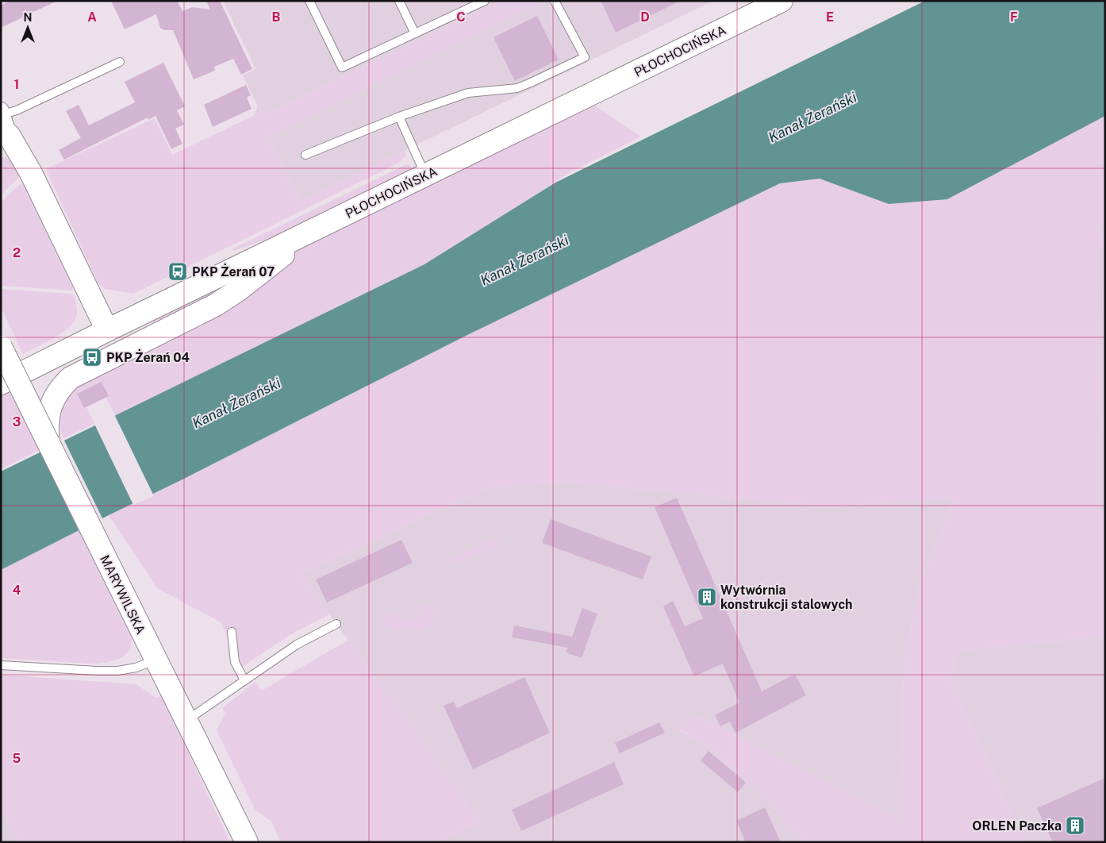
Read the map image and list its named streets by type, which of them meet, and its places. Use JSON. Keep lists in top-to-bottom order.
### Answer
{
  "streets": {
    "main road": ["PŁOCHOCIŃSKA", "MARYWILSKA"]
  },
  "water": ["Kanał Żerański"],
  "places": {
    "bus stop": ["PKP Żerań 07", "PKP Żerań 04"],
    "building": ["Wytwórnia konstrukcji stalowych", "ORLEN Paczka"]
  },
  "north": "top",
  "grid": {
    "columns": [
      "A",
      "B",
      "C",
      "D",
      "E",
      "F"
    ],
    "rows": [
      "1",
      "2",
      "3",
      "4",
      "5"
    ]
  }
}
